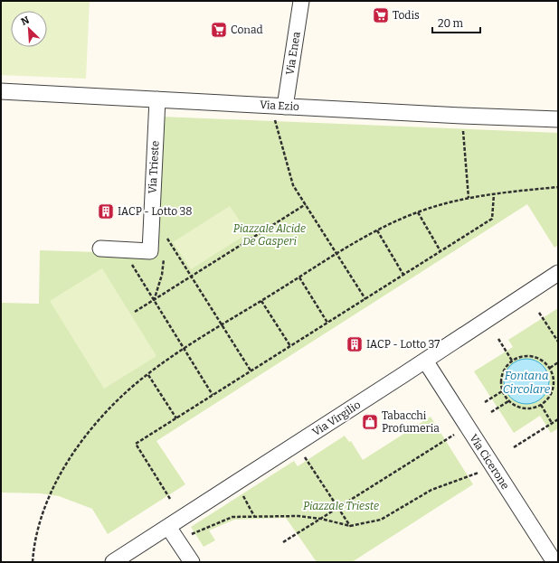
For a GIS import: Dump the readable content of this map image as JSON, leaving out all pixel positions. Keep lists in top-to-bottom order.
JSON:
{
  "streets": {
    "street": [
      "Via Enea",
      "Via Ezio",
      "Via Trieste",
      "Via Virgilio",
      "Via Cicerone"
    ]
  },
  "crossings": [
    ["Via Enea", "Via Ezio"],
    ["Via Ezio", "Via Trieste"],
    ["Via Virgilio", "Via Cicerone"]
  ],
  "water": ["Fontana Circolare"],
  "parks": ["Piazzale Alcide De Gasperi", "Piazzale Trieste"],
  "places": {
    "supermarket": ["Todis", "Conad"],
    "building": ["IACP - Lotto 38", "IACP - Lotto 37"],
    "shop": ["Tabacchi Profumeria"]
  },
  "scale_bar": "20 m",
  "north": "top left"
}
